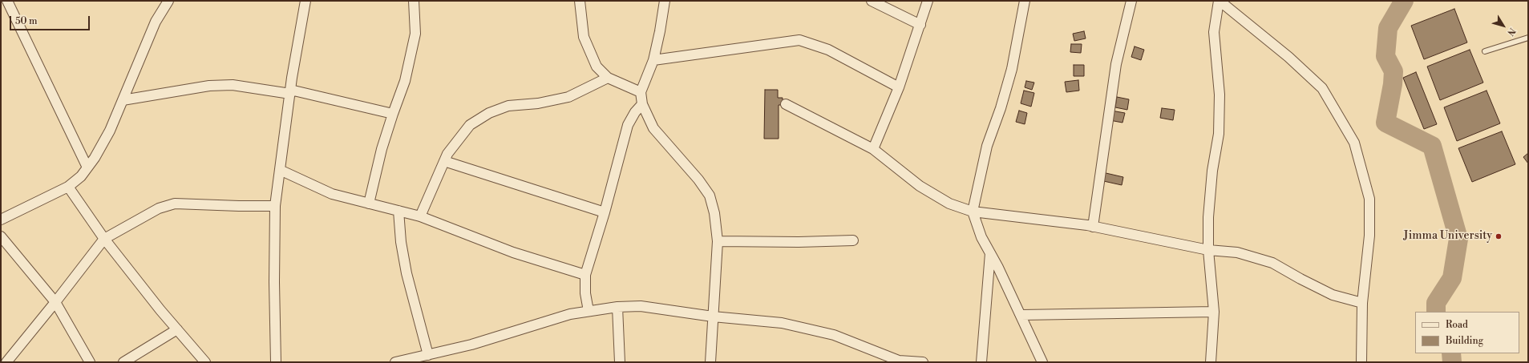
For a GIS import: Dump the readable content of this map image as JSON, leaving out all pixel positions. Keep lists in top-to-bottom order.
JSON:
{
  "places": ["Jimma University"],
  "legend": ["Road", "Building"],
  "scale_bar": "50 m",
  "north": "bottom right"
}
